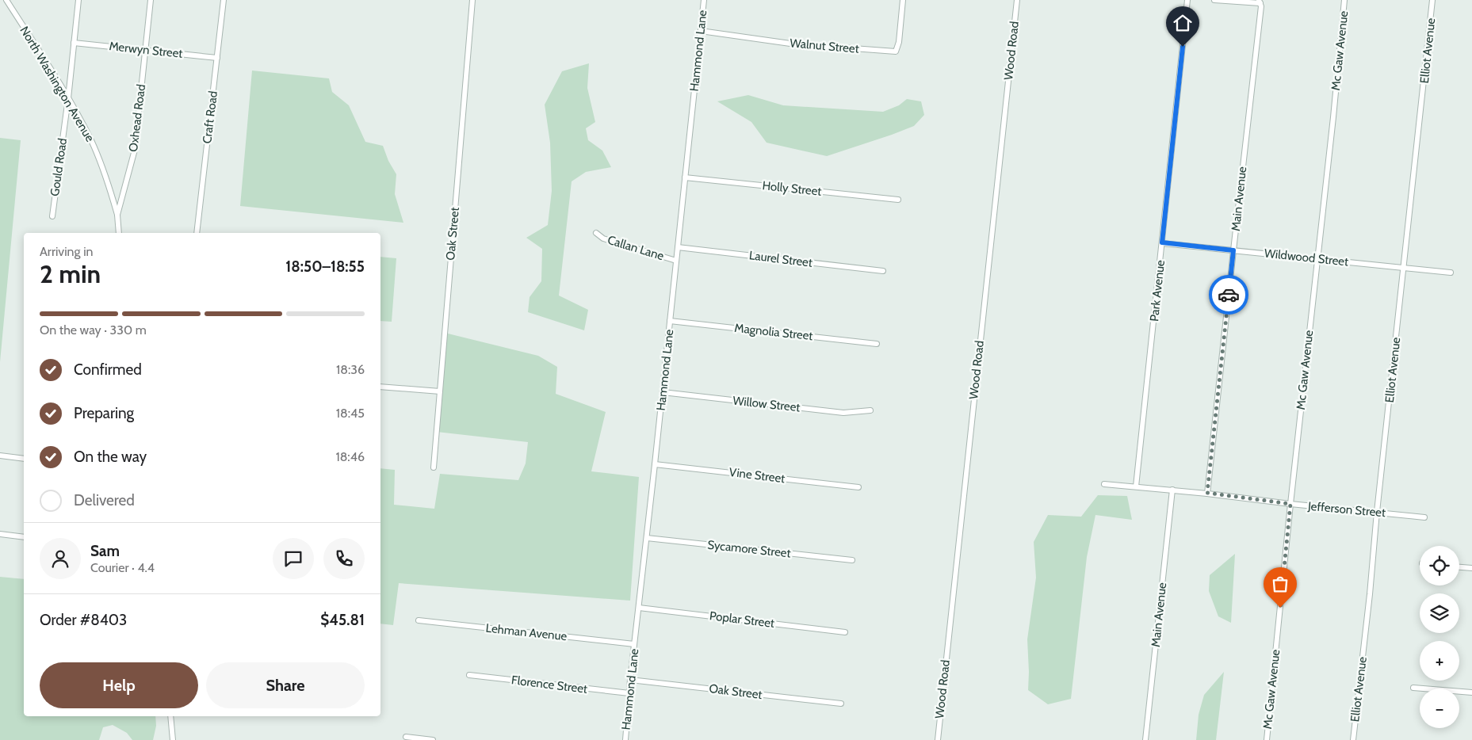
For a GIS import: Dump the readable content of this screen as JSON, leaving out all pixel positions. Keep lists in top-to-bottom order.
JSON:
{
  "streets": {
    "street": [
      "Walnut Street",
      "Merwyn Street",
      "Hammond Lane",
      "Wood Road",
      "Mc Gaw Avenue",
      "Elliot Avenue",
      "North Washington Avenue",
      "Craft Road",
      "Oxhead Road",
      "Gould Road",
      "Holly Street",
      "Main Avenue",
      "Oak Street",
      "Callan Lane",
      "Wildwood Street",
      "Laurel Street",
      "Park Avenue",
      "Magnolia Street",
      "Willow Street",
      "Vine Street",
      "Jefferson Street",
      "Sycamore Street",
      "Poplar Street",
      "Lehman Avenue",
      "Florence Street"
    ]
  },
  "crossings": [
    ["Walnut Street", "Hammond Lane"],
    ["Merwyn Street", "Craft Road"],
    ["Merwyn Street", "Oxhead Road"],
    ["Merwyn Street", "Gould Road"],
    ["Hammond Lane", "Holly Street"],
    ["Hammond Lane", "Oak Street"],
    ["Hammond Lane", "Callan Lane"],
    ["Hammond Lane", "Laurel Street"],
    ["Hammond Lane", "Magnolia Street"],
    ["Hammond Lane", "Willow Street"],
    ["Hammond Lane", "Vine Street"],
    ["Hammond Lane", "Sycamore Street"],
    ["Hammond Lane", "Poplar Street"],
    ["Hammond Lane", "Lehman Avenue"],
    ["Hammond Lane", "Florence Street"],
    ["Mc Gaw Avenue", "Wildwood Street"],
    ["Mc Gaw Avenue", "Jefferson Street"],
    ["Elliot Avenue", "Wildwood Street"],
    ["Elliot Avenue", "Jefferson Street"],
    ["North Washington Avenue", "Oxhead Road"],
    ["North Washington Avenue", "Gould Road"],
    ["Main Avenue", "Wildwood Street"],
    ["Main Avenue", "Jefferson Street"],
    ["Wildwood Street", "Park Avenue"],
    ["Park Avenue", "Jefferson Street"]
  ],
  "page": {
    "heading": ["2 min", "Arriving in", "18:50–18:55"],
    "panel": [
      "Sam",
      "Courier · 4.4",
      "Order #8403",
      "$45.81"
    ],
    "bar": "On the way · 330 m",
    "list": [
      ["Confirmed", "18:36"],
      ["Preparing", "18:45"],
      ["On the way", "18:46"],
      "Delivered"
    ],
    "map_buttons": ["+", "−"],
    "buttons": ["Help", "Share"]
  }
}
